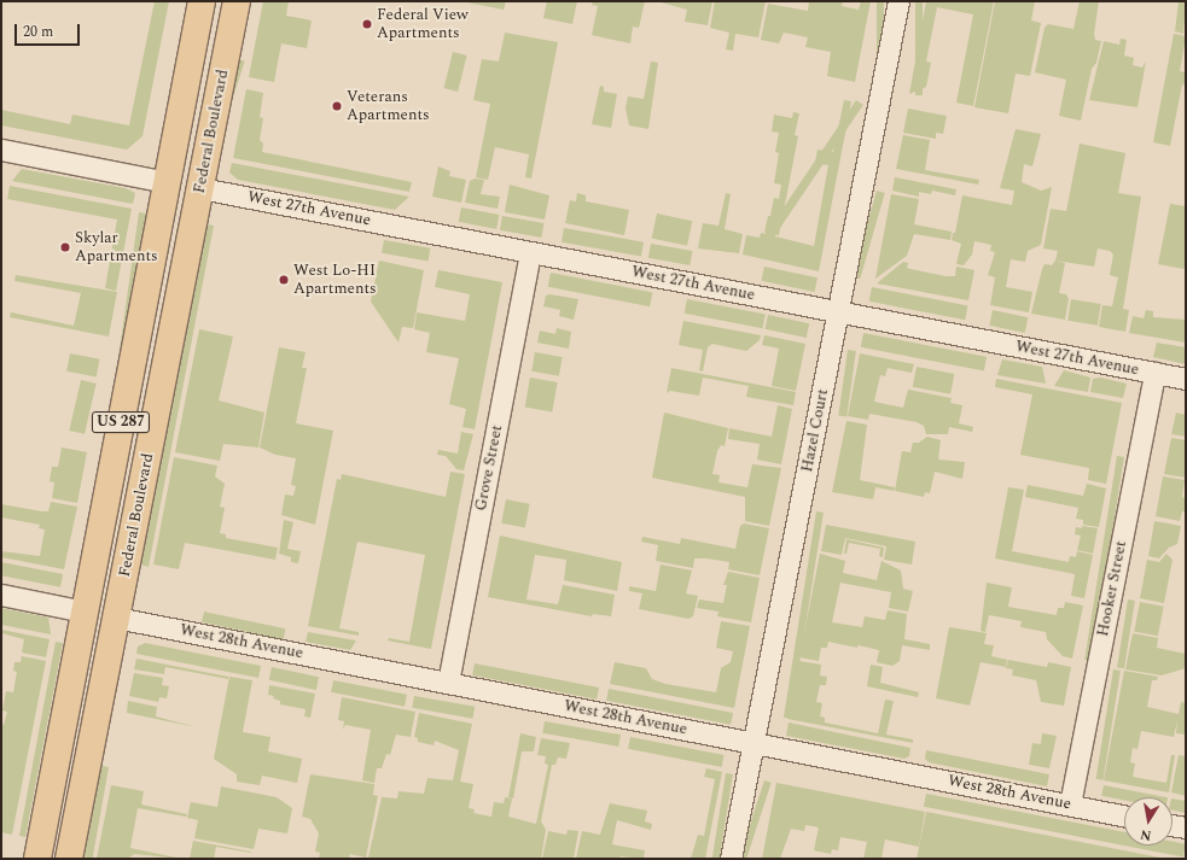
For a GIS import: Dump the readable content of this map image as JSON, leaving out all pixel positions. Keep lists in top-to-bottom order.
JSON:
{
  "streets": {
    "main road": ["Federal Boulevard", "US 287"],
    "street": [
      "West 27th Avenue",
      "Hazel Court",
      "Grove Street",
      "Hooker Street",
      "West 28th Avenue"
    ]
  },
  "crossings": [
    ["Federal Boulevard", "West 27th Avenue"],
    ["Federal Boulevard", "West 28th Avenue"],
    ["West 27th Avenue", "Hazel Court"],
    ["West 27th Avenue", "Grove Street"],
    ["West 27th Avenue", "Hooker Street"],
    ["Hazel Court", "West 28th Avenue"],
    ["Grove Street", "West 28th Avenue"],
    ["Hooker Street", "West 28th Avenue"]
  ],
  "places": [
    "Federal View Apartments",
    "Veterans Apartments",
    "Skylar Apartments",
    "West Lo-HI Apartments"
  ],
  "scale_bar": "20 m",
  "north": "bottom"
}
